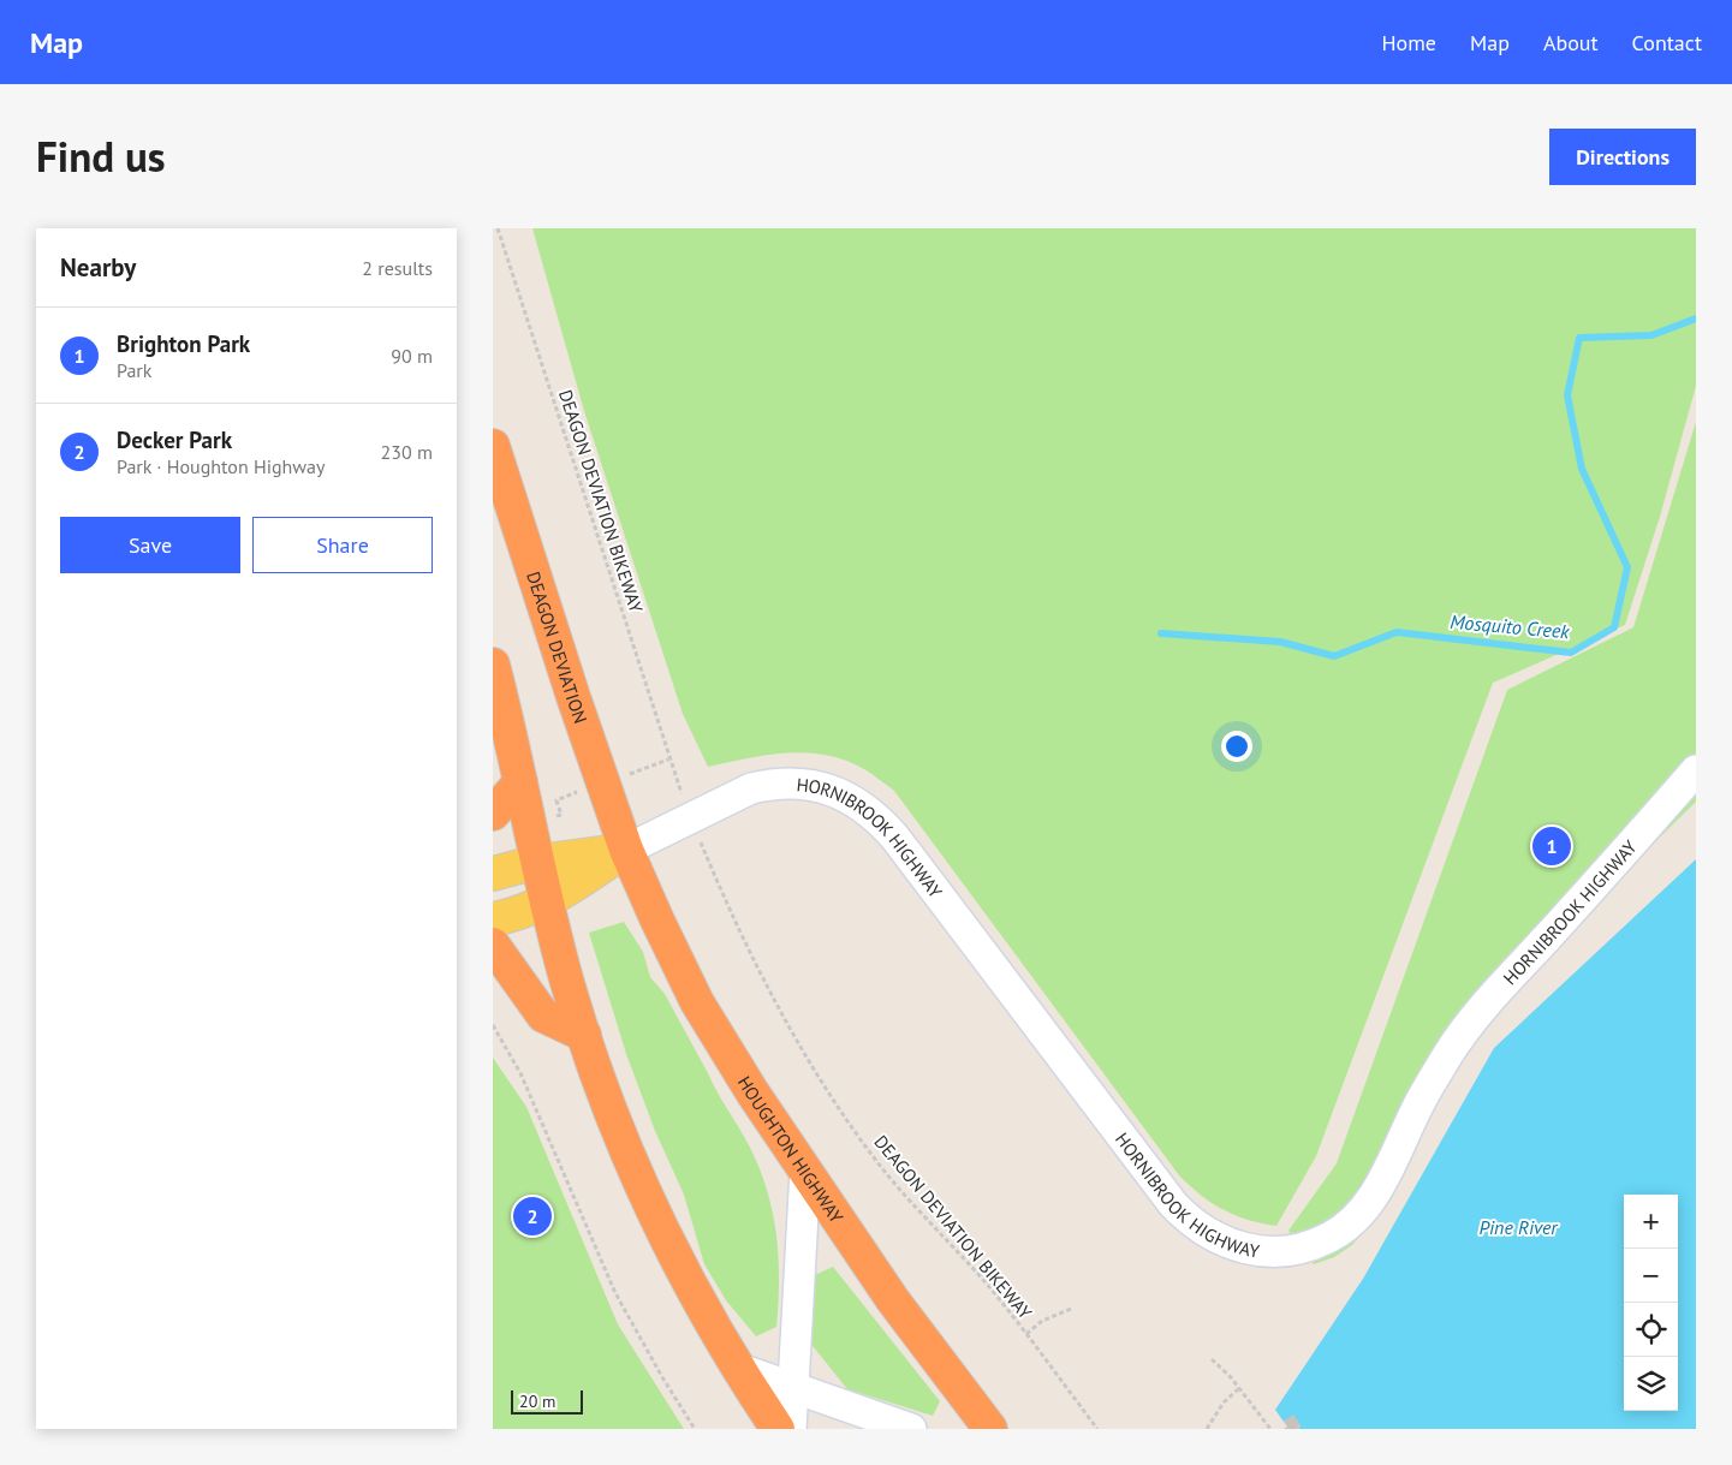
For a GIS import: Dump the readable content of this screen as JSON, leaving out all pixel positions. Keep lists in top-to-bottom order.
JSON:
{
  "streets": {
    "highway": ["DEAGON DEVIATION", "HOUGHTON HIGHWAY"],
    "main road": ["HORNIBROOK HIGHWAY"],
    "path": ["DEAGON DEVIATION BIKEWAY"]
  },
  "crossings": [
    ["DEAGON DEVIATION", "HORNIBROOK HIGHWAY"],
    ["DEAGON DEVIATION", "HOUGHTON HIGHWAY"],
    ["HORNIBROOK HIGHWAY", "HOUGHTON HIGHWAY"]
  ],
  "water": ["Mosquito Creek", "Pine River"],
  "scale_bar": "20 m",
  "page": {
    "header": "Map",
    "nav": [
      "Home",
      "Map",
      "About",
      "Contact"
    ],
    "title": "Find us",
    "buttons": [
      "Directions",
      ["Save", "Share"]
    ],
    "heading": ["Nearby", "2 results"],
    "list": [
      {
        "mark": "1",
        "name": "Brighton Park",
        "note": "Park",
        "value": "90 m"
      },
      {
        "mark": "2",
        "name": "Decker Park",
        "note": "Park · Houghton Highway",
        "value": "230 m"
      }
    ],
    "pins": ["1", "2"],
    "map_buttons": ["+", "−"],
    "scale": "20 m"
  }
}
